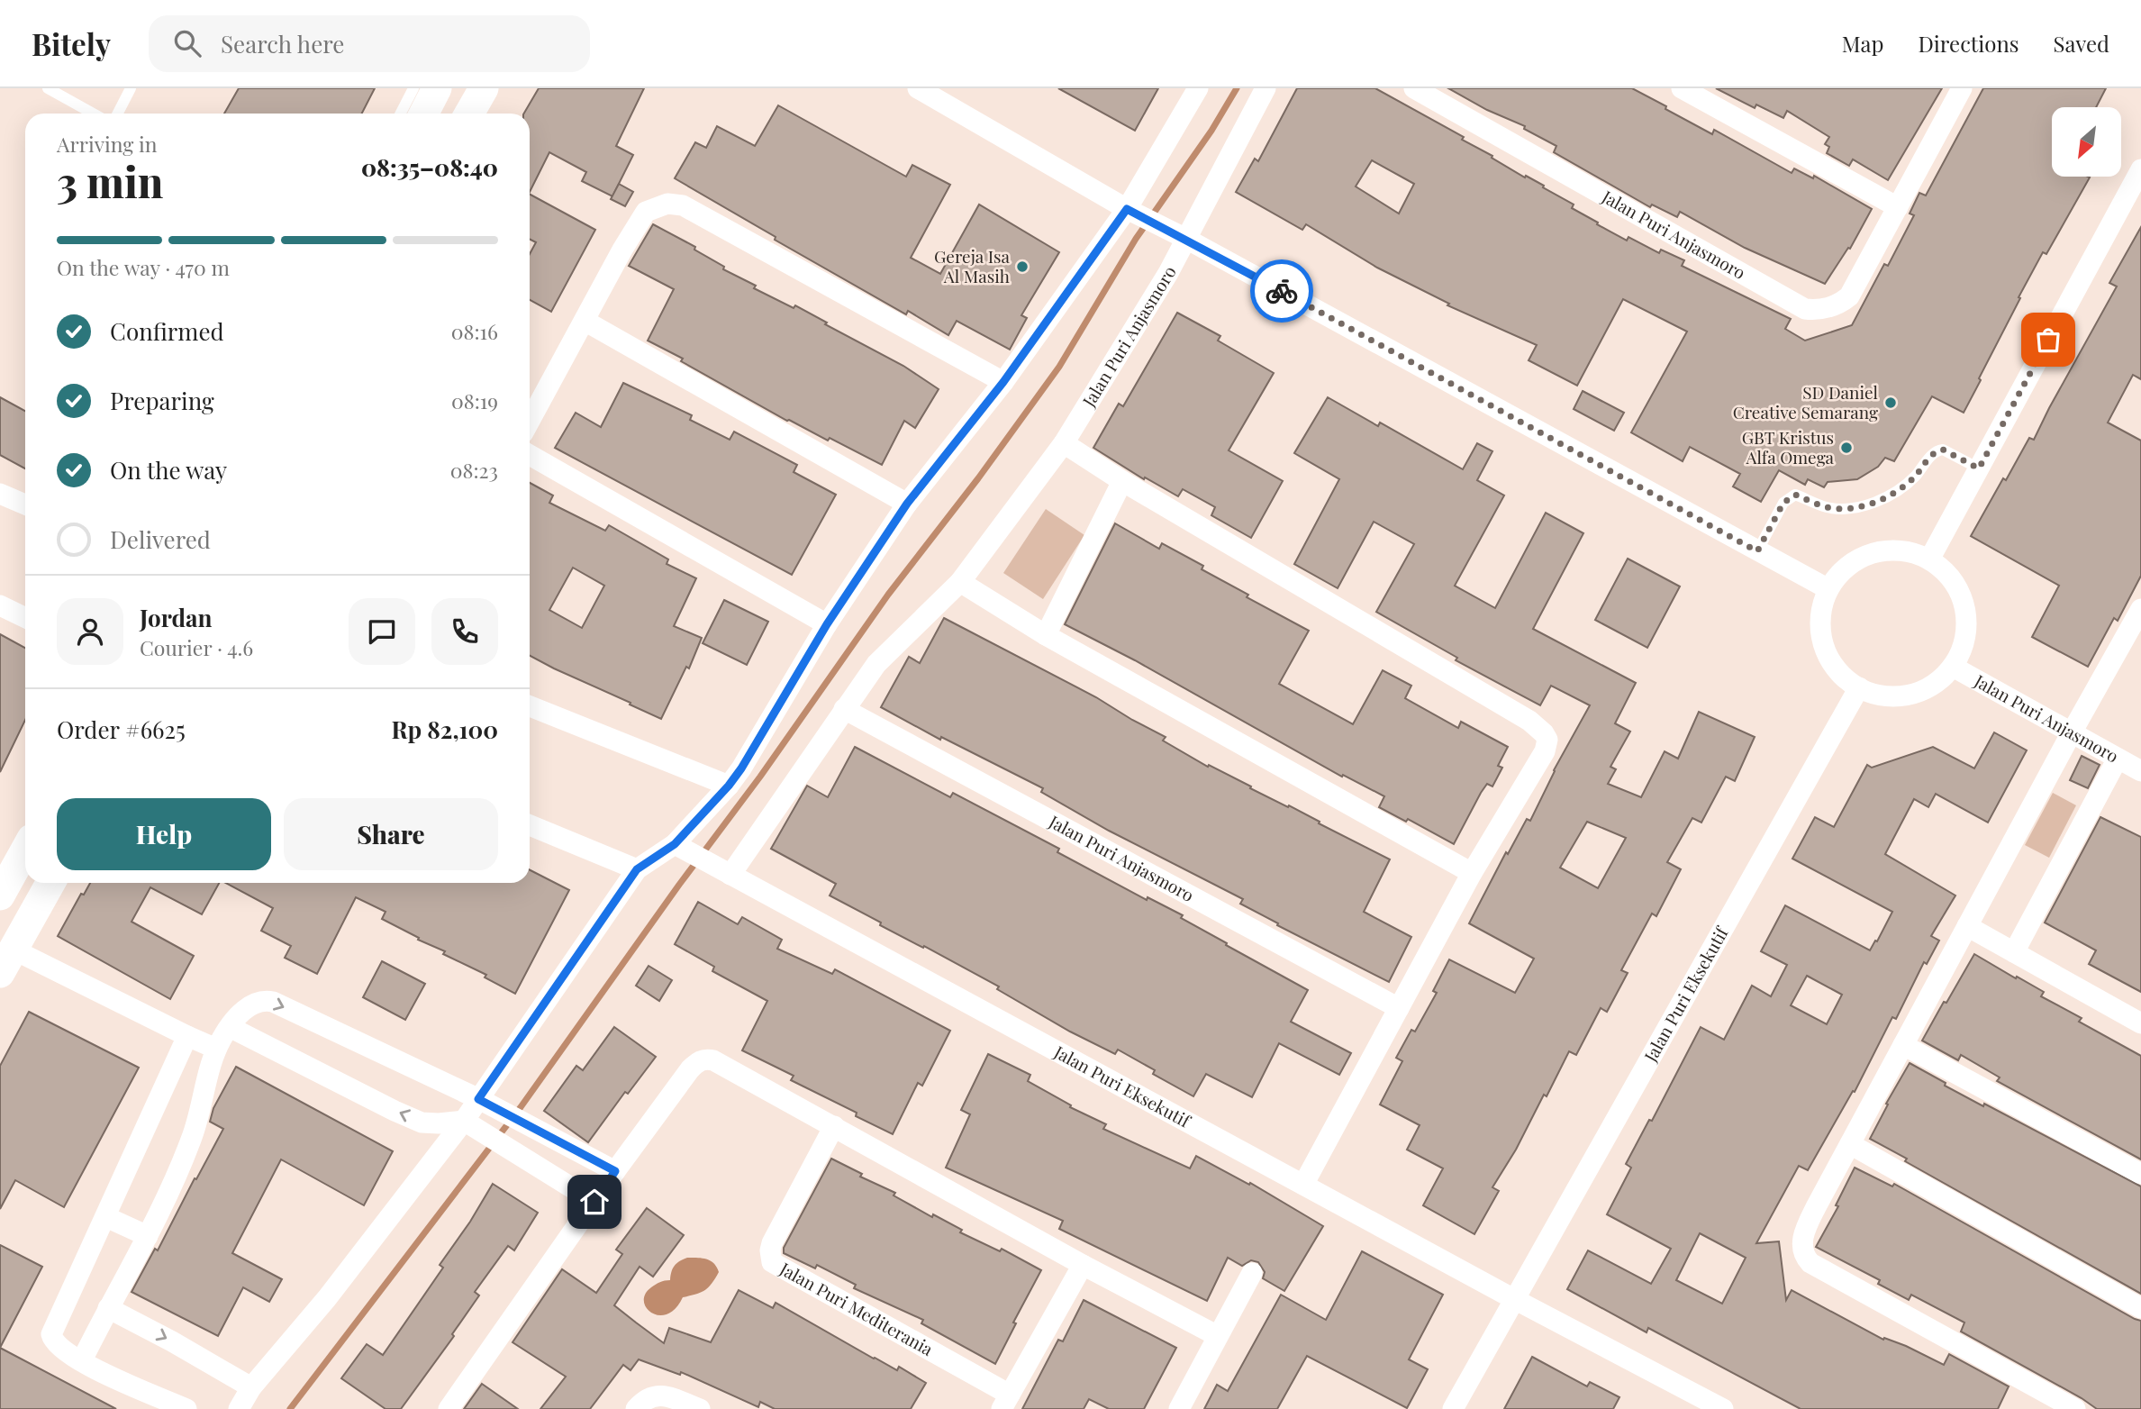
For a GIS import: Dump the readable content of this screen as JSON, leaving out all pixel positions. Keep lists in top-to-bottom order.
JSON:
{
  "streets": {
    "street": ["Jalan Puri Anjasmoro", "Jalan Puri Eksekutif", "Jalan Puri Mediterania"]
  },
  "crossings": [
    ["Jalan Puri Anjasmoro", "Jalan Puri Eksekutif"]
  ],
  "places": ["Gereja Isa Al Masih", "SD Daniel Creative Semarang", "GBT Kristus Alfa Omega"],
  "north": "bottom left",
  "page": {
    "header": "Bitely",
    "search": "Search here",
    "nav": ["Map", "Directions", "Saved"],
    "heading": ["3 min", "Arriving in", "08:35–08:40"],
    "panel": [
      "Jordan",
      "Courier · 4.6",
      "Order #6625",
      "Rp 82,100"
    ],
    "bar": "On the way · 470 m",
    "list": [
      ["Confirmed", "08:16"],
      ["Preparing", "08:19"],
      ["On the way", "08:23"],
      "Delivered"
    ],
    "buttons": ["Help", "Share"]
  }
}
